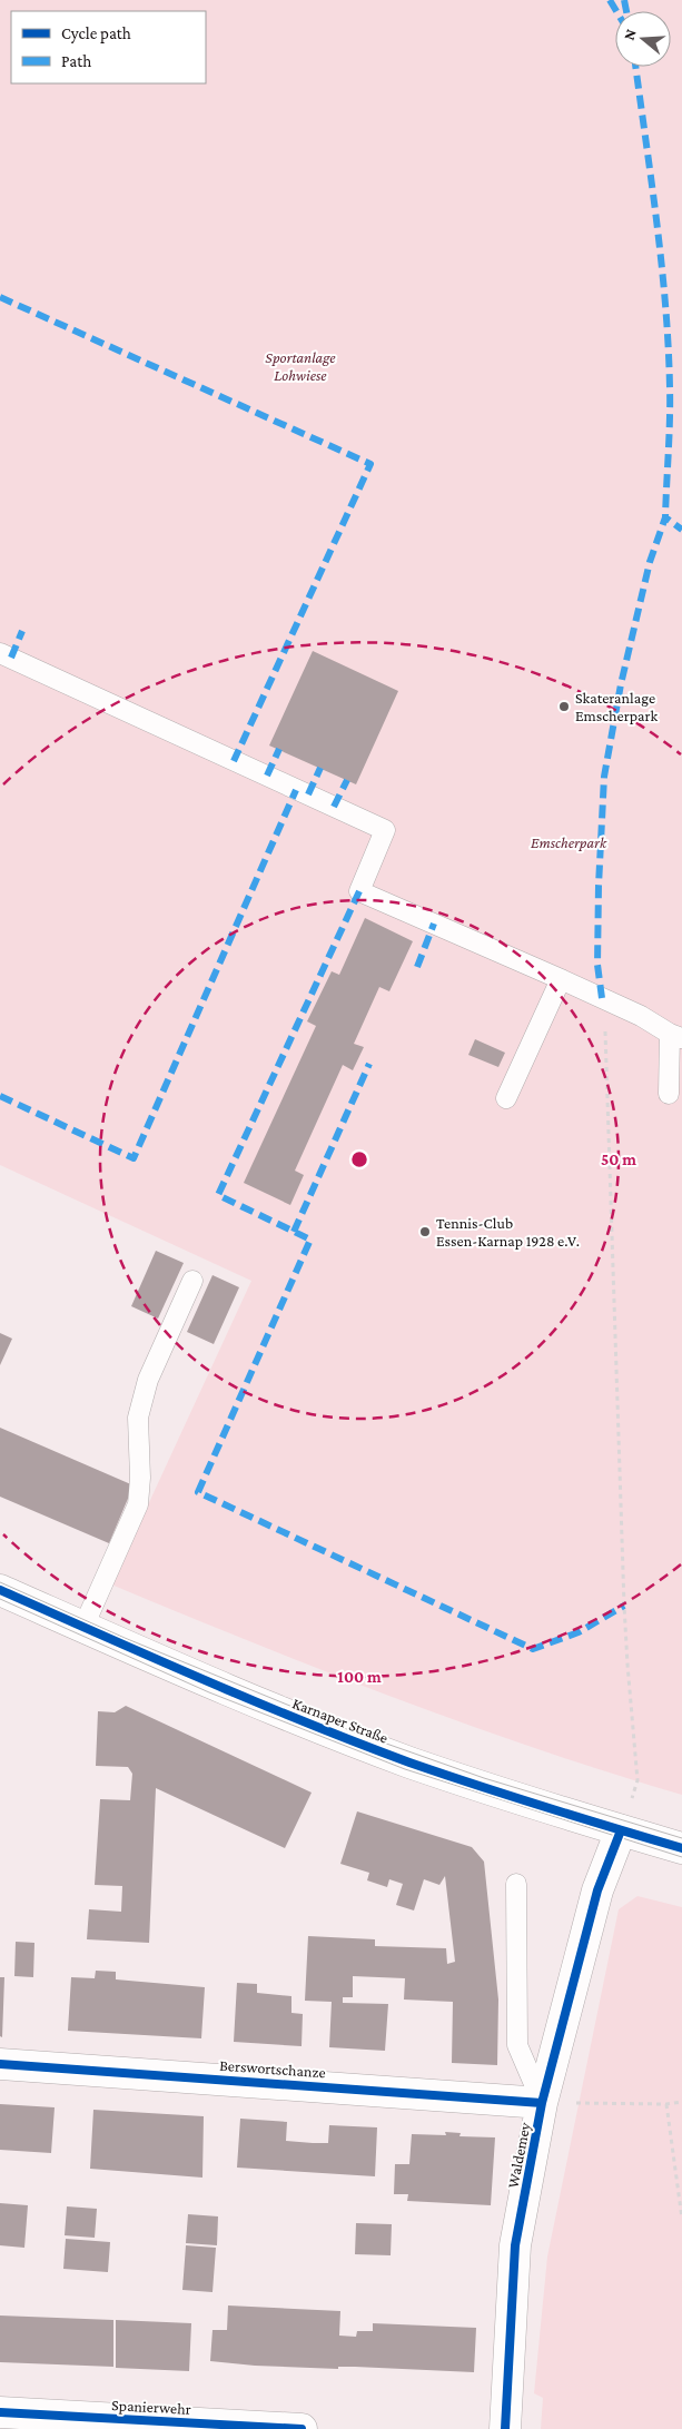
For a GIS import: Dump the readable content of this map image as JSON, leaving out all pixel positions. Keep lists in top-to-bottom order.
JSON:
{
  "streets": {
    "street": [
      "Karnaper Straße",
      "Berswortschanze",
      "Waldemey",
      "Spanierwehr"
    ]
  },
  "crossings": [
    ["Karnaper Straße", "Waldemey"],
    ["Berswortschanze", "Waldemey"]
  ],
  "parks": ["Sportanlage Lohwiese", "Emscherpark"],
  "places": ["Skateranlage Emscherpark", "Tennis-Club Essen-Karnap 1928 e.V."],
  "legend": ["Cycle path", "Path"],
  "north": "left",
  "rings": ["50 m", "100 m"]
}
